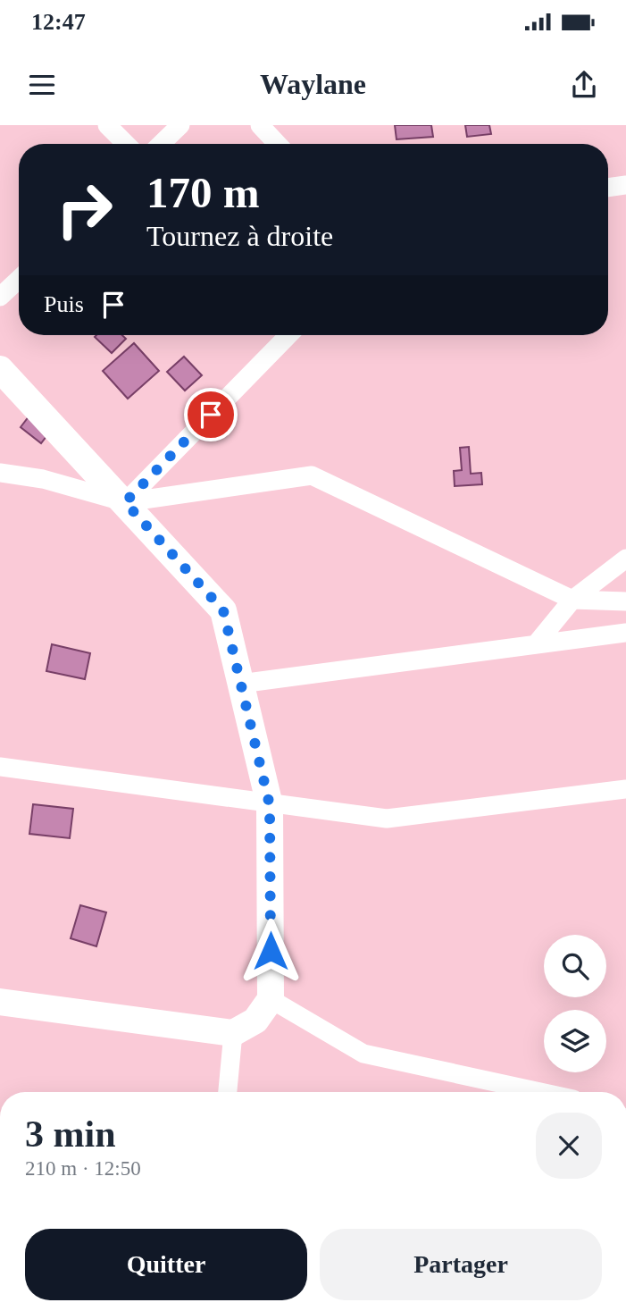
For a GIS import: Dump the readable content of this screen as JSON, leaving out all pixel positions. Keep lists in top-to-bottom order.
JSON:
{
  "page": {
    "status": "12:47",
    "header": "Waylane",
    "turn": ["170 m", "Tournez à droite"],
    "then": "Puis",
    "heading": ["3 min", "210 m · 12:50"],
    "buttons": ["Quitter", "Partager"]
  }
}
